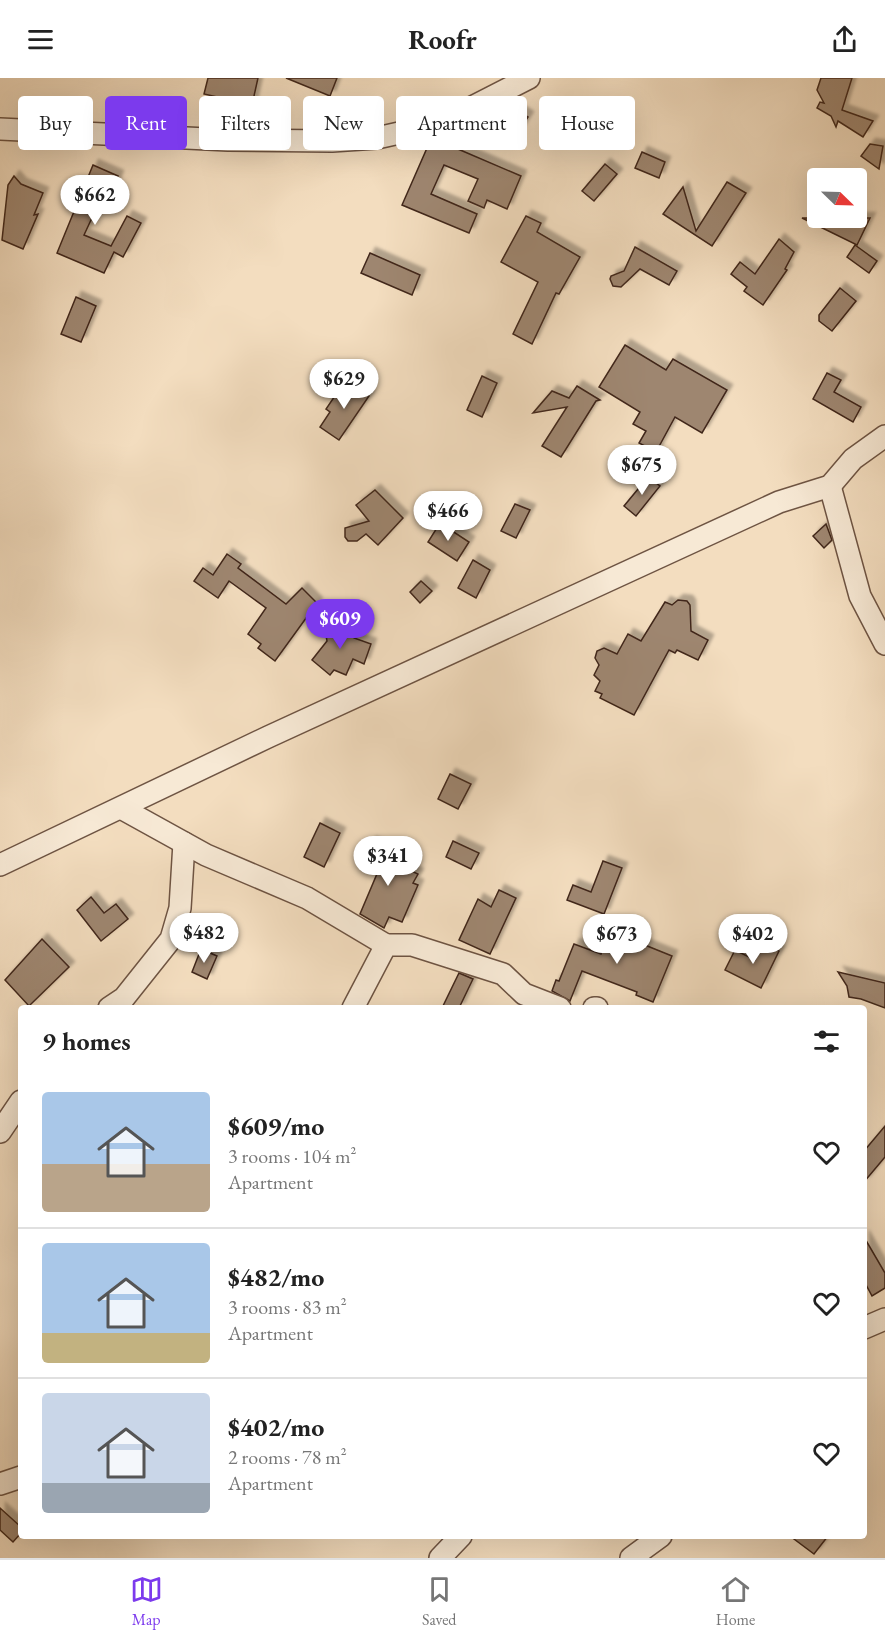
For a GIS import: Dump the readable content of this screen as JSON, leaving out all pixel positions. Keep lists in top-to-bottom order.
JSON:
{
  "north": "bottom right",
  "page": {
    "header": "Roofr",
    "chip": [
      "Buy",
      "Rent",
      "Filters",
      "New",
      "Apartment",
      "House"
    ],
    "price": [
      "$662",
      "$629",
      "$675",
      "$466",
      "$609",
      "$341",
      "$482",
      "$673",
      "$402"
    ],
    "heading": "9 homes",
    "list": [
      {
        "name": "$609/mo",
        "note": "3 rooms · 104 m² · Apartment"
      },
      {
        "name": "$482/mo",
        "note": "3 rooms · 83 m² · Apartment"
      },
      {
        "name": "$402/mo",
        "note": "2 rooms · 78 m² · Apartment"
      }
    ],
    "tabs": ["Map", "Saved", "Home"]
  }
}
